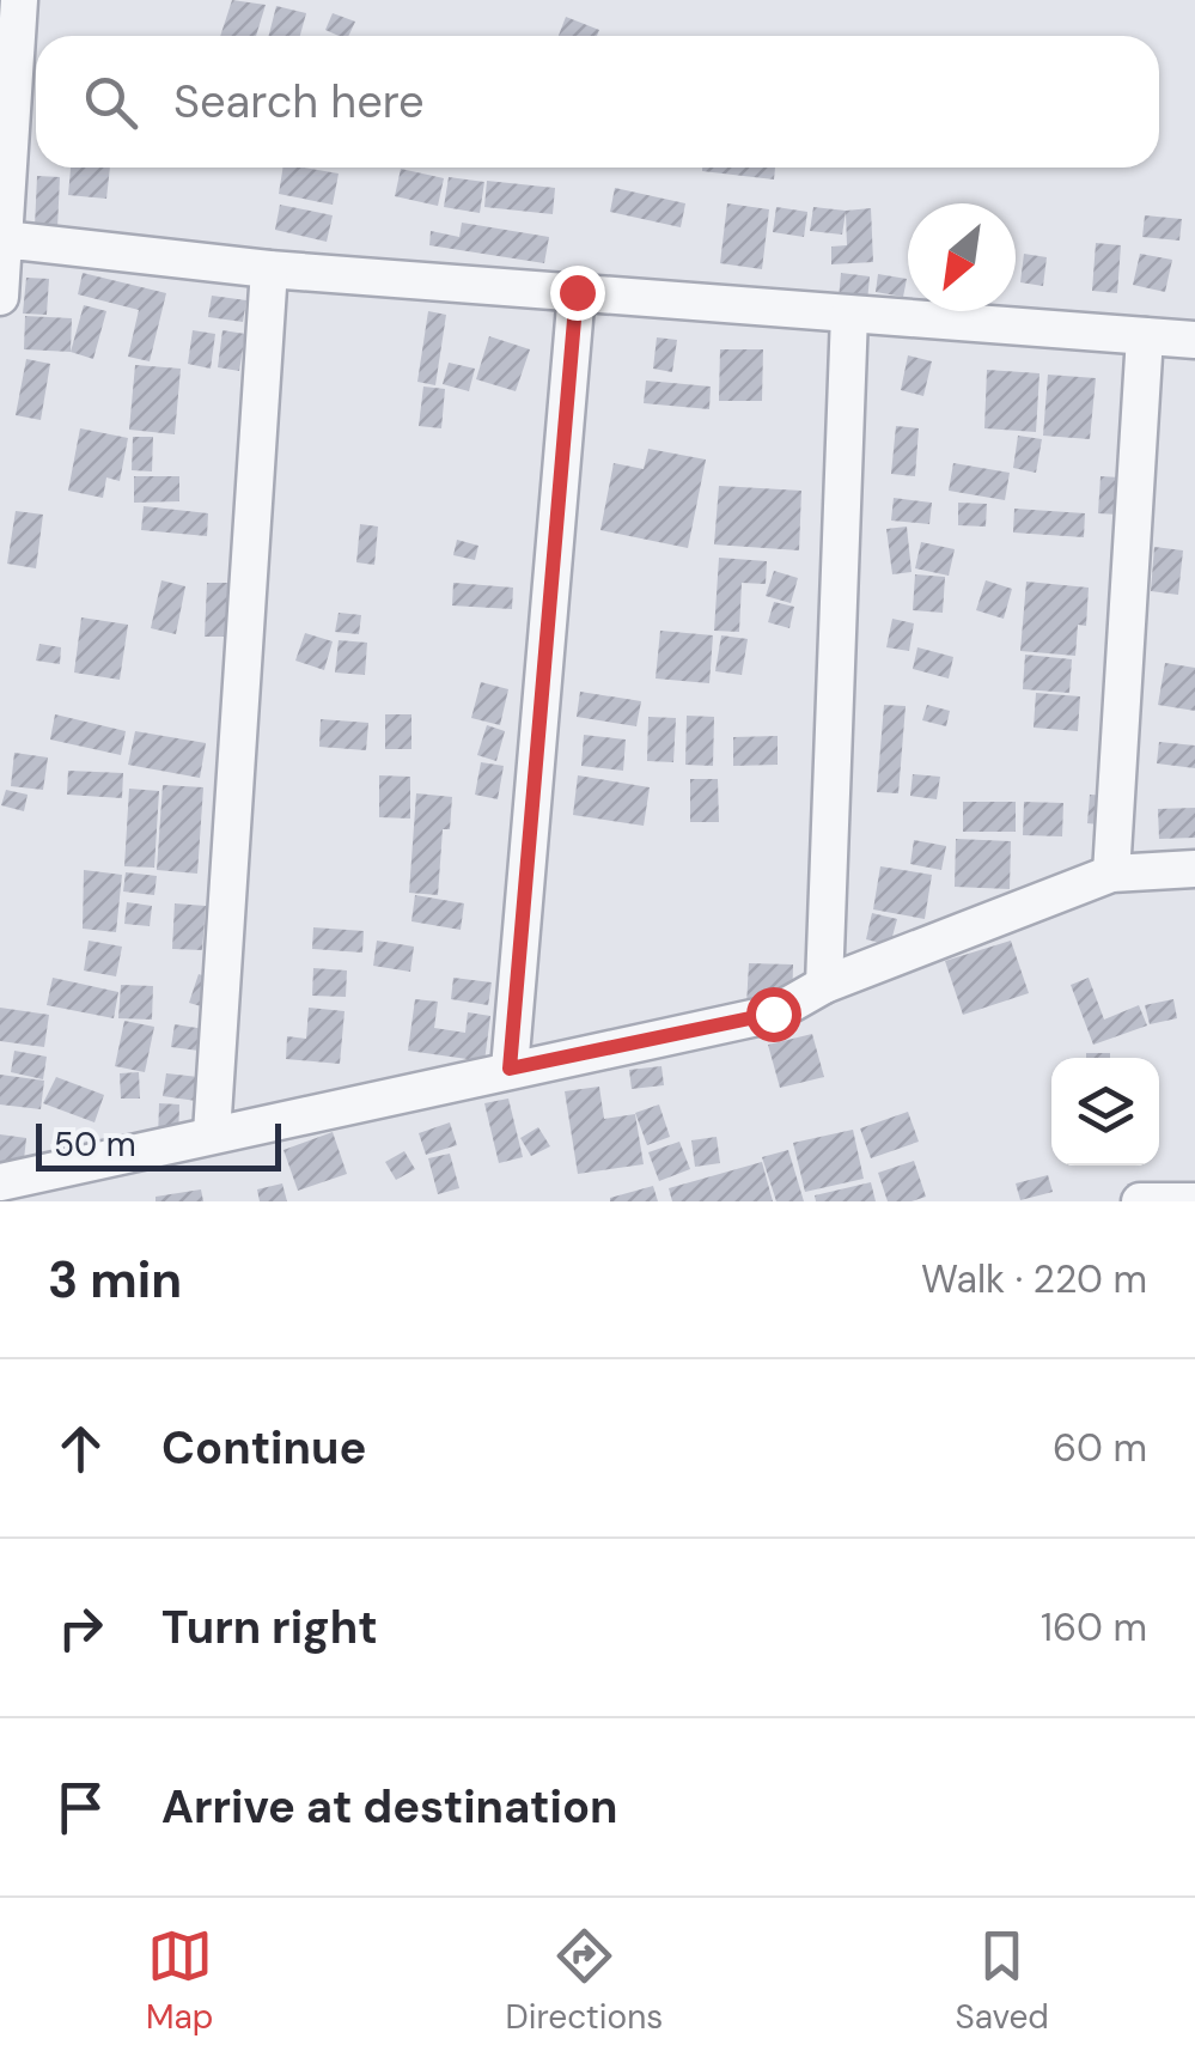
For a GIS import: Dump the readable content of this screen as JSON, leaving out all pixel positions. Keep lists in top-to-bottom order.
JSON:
{
  "scale_bar": "50 m",
  "north": "bottom left",
  "page": {
    "search": "Search here",
    "scale": "50 m",
    "heading": ["3 min", "Walk · 220 m"],
    "list": [
      ["Continue", "60 m"],
      ["Turn right", "160 m"],
      "Arrive at destination"
    ],
    "nav": ["Map", "Directions", "Saved"]
  }
}
